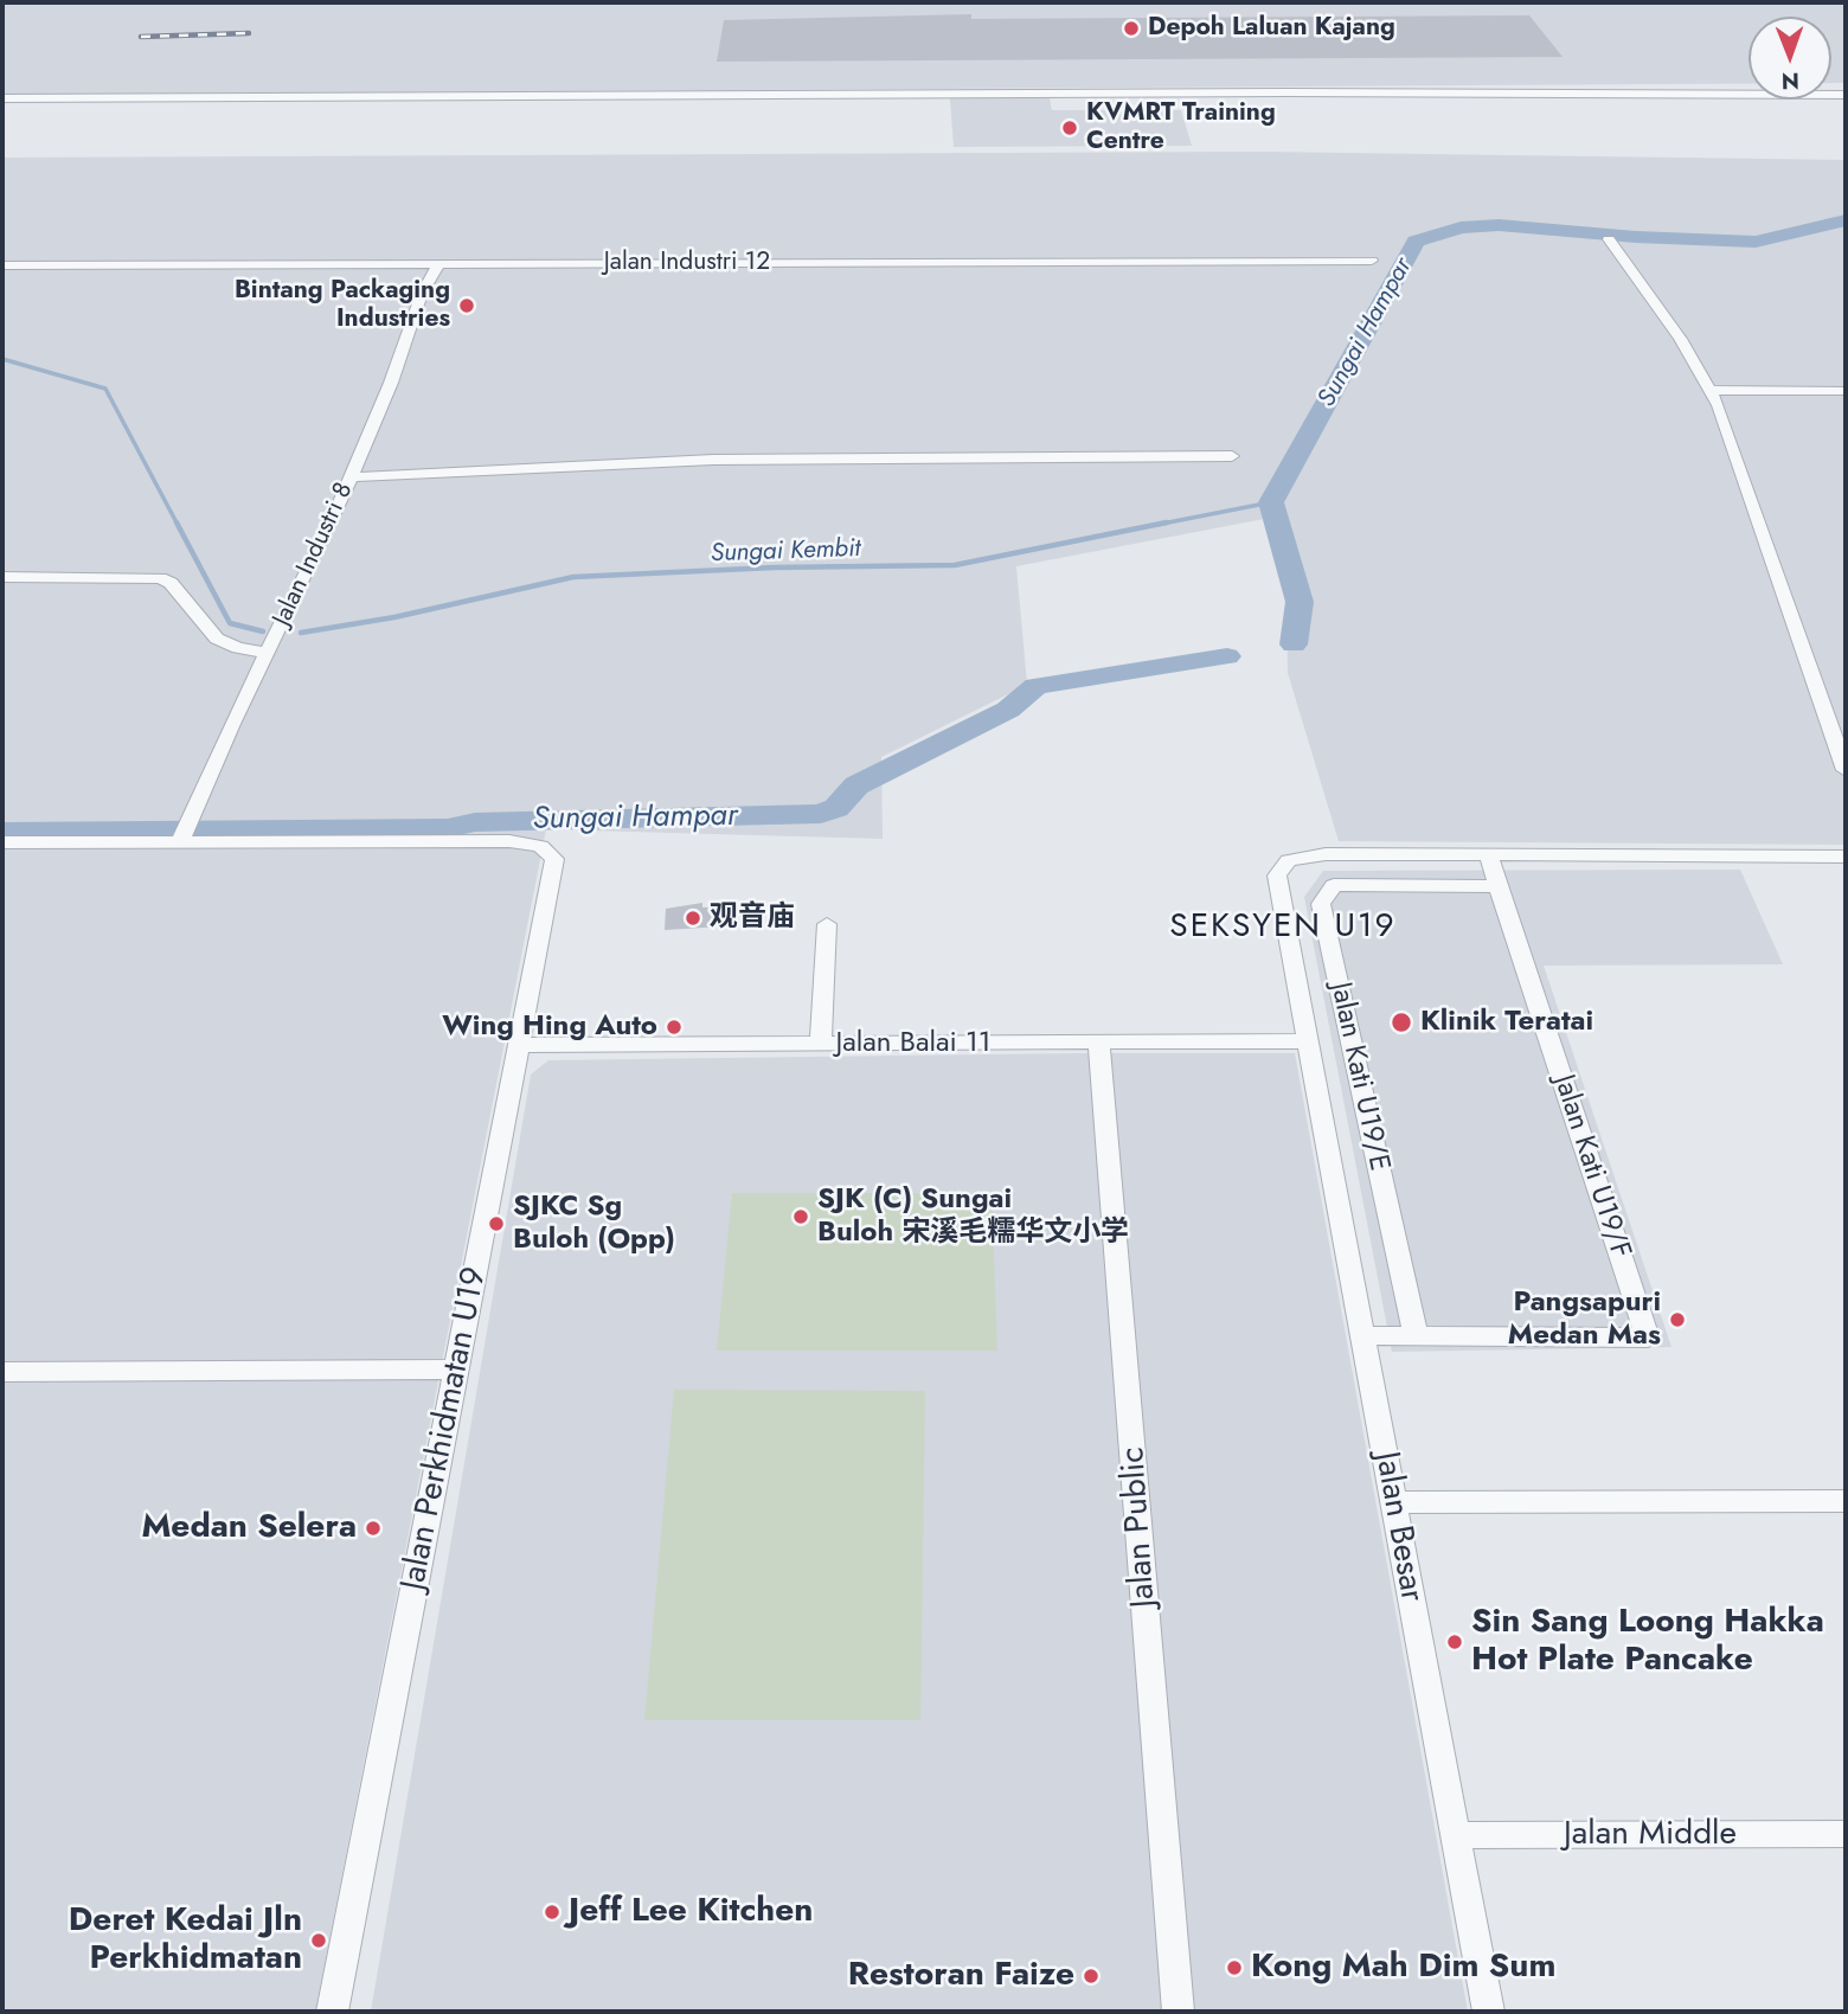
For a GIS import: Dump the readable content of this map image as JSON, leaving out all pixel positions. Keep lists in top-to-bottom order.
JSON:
{
  "streets": {
    "street": [
      "Jalan Industri 12",
      "Jalan Industri 8",
      "Jalan Balai 11",
      "Jalan Kati U19/E",
      "Jalan Kati U19/F",
      "Jalan Perkhidmatan U19",
      "Jalan Public",
      "Jalan Besar",
      "Jalan Middle"
    ]
  },
  "crossings": [
    ["Jalan Industri 12", "Jalan Industri 8"],
    ["Jalan Industri 8", "Jalan Perkhidmatan U19"],
    ["Jalan Balai 11", "Jalan Perkhidmatan U19"],
    ["Jalan Balai 11", "Jalan Public"],
    ["Jalan Balai 11", "Jalan Besar"],
    ["Jalan Kati U19/E", "Jalan Kati U19/F"],
    ["Jalan Kati U19/F", "Jalan Besar"],
    ["Jalan Besar", "Jalan Middle"]
  ],
  "districts": ["SEKSYEN U19"],
  "water": ["Sungai Hampar", "Sungai Kembit"],
  "places": [
    "Depoh Laluan Kajang",
    "KVMRT Training Centre",
    "Bintang Packaging Industries",
    "观音庙",
    "Klinik Teratai",
    "Wing Hing Auto",
    "SJK (C) Sungai Buloh 宋溪毛糯华文小学",
    "SJKC Sg Buloh (Opp)",
    "Pangsapuri Medan Mas",
    "Medan Selera",
    "Sin Sang Loong Hakka Hot Plate Pancake",
    "Jeff Lee Kitchen",
    "Deret Kedai Jln Perkhidmatan",
    "Kong Mah Dim Sum",
    "Restoran Faize"
  ],
  "north": "bottom"
}
